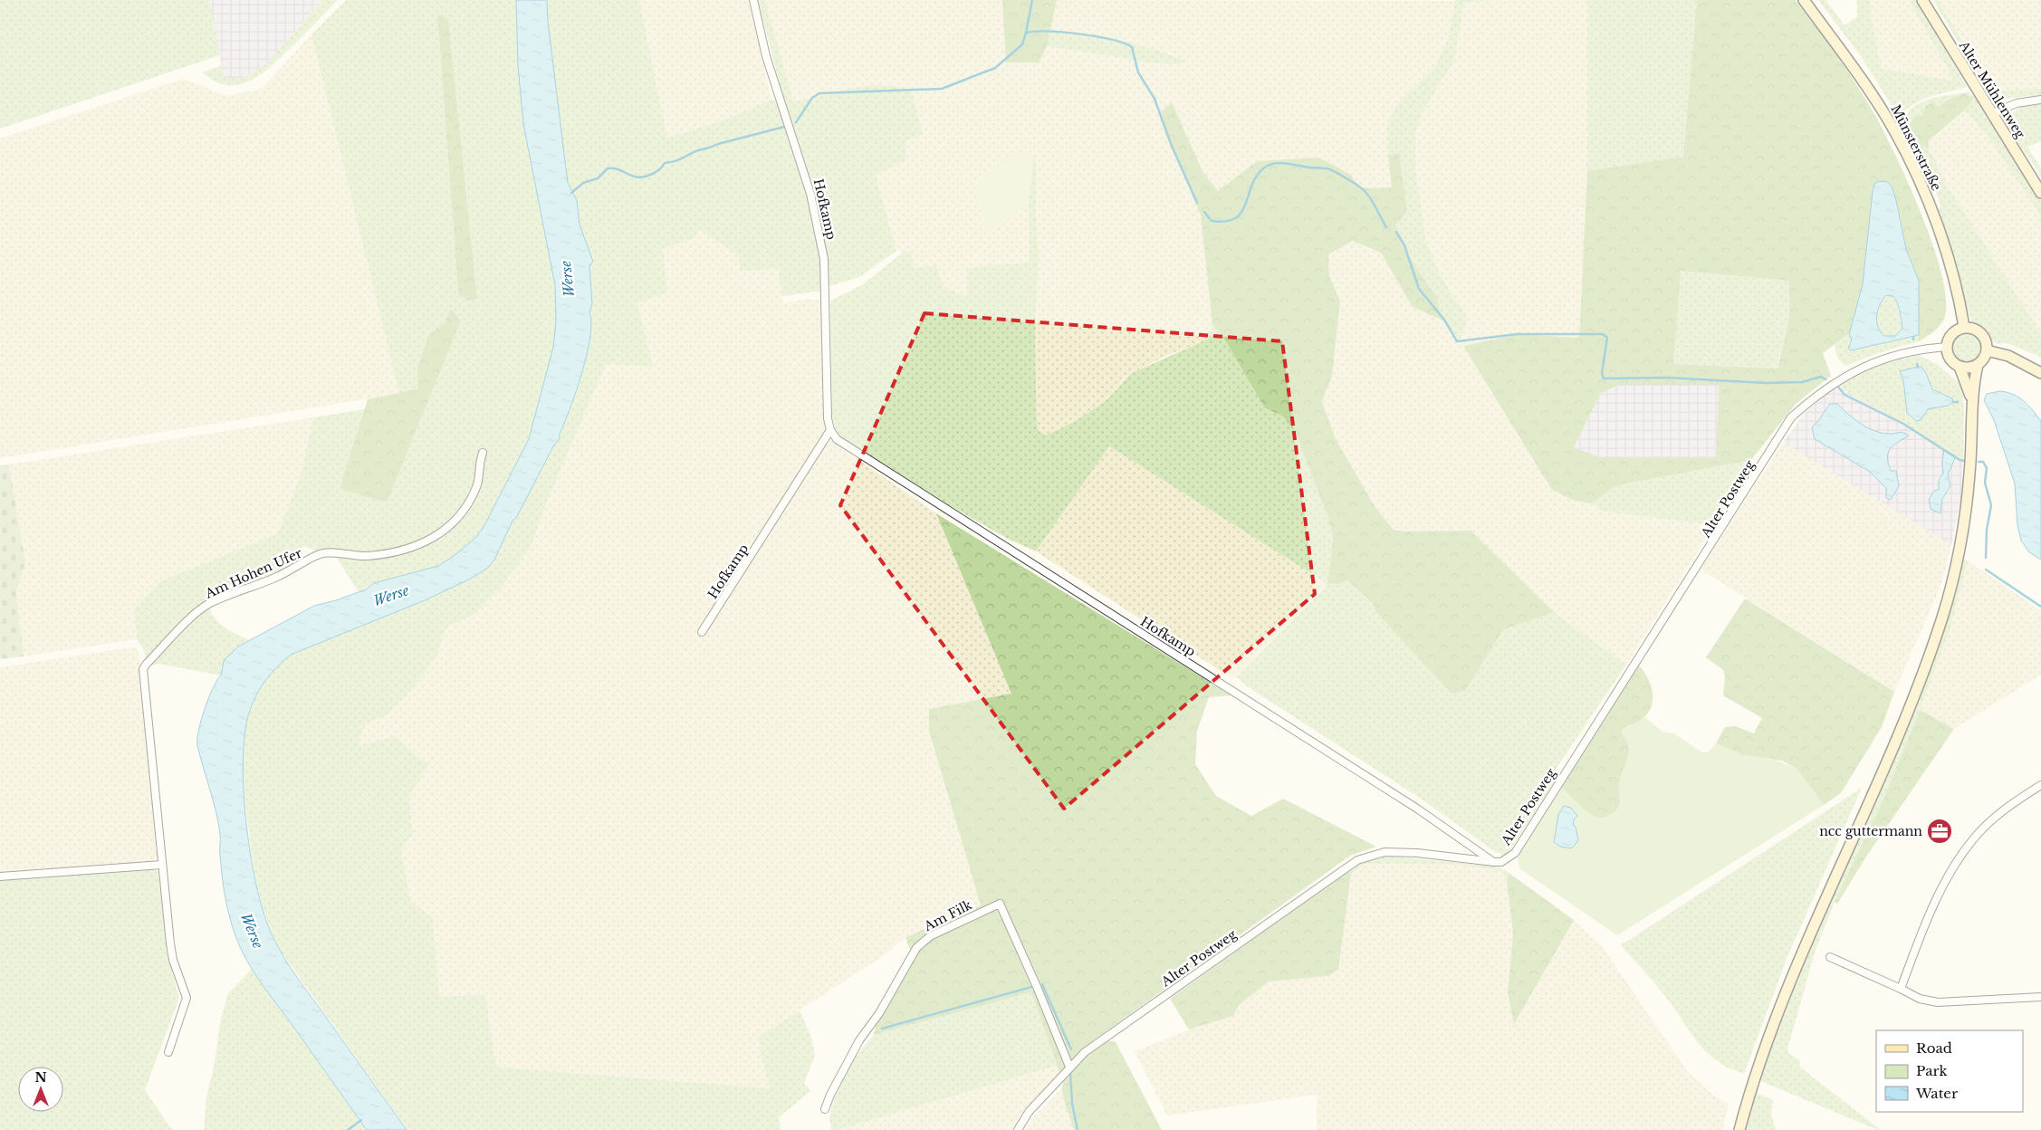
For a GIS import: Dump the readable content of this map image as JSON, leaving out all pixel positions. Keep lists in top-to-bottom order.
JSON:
{
  "streets": {
    "main road": ["Alter Mühlenweg", "Münsterstraße"],
    "street": [
      "Hofkamp",
      "Alter Postweg",
      "Am Hohen Ufer",
      "Am Filk"
    ]
  },
  "crossings": [
    ["Münsterstraße", "Alter Postweg"],
    ["Hofkamp", "Alter Postweg"],
    ["Alter Postweg", "Am Filk"]
  ],
  "water": ["Werse"],
  "places": {
    "office": ["ncc guttermann"]
  },
  "legend": ["Road", "Park", "Water"],
  "north": "top"
}
